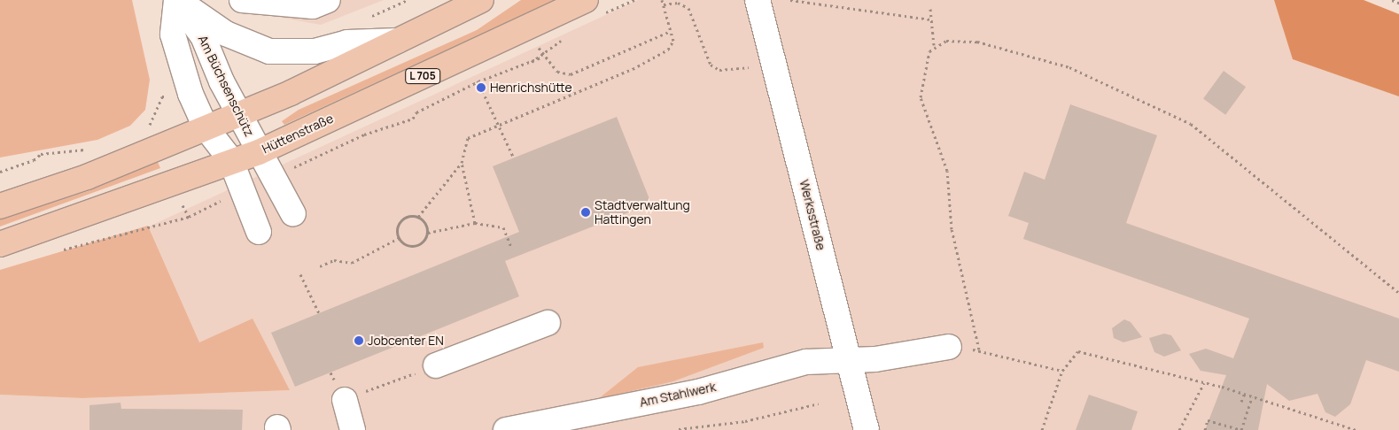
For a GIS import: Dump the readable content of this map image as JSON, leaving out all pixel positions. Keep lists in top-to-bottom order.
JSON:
{
  "streets": {
    "main road": ["L 705", "Hüttenstraße"],
    "street": ["Am Büchsenschütz", "Werksstraße", "Am Stahlwerk"]
  },
  "crossings": [
    ["Am Büchsenschütz", "Hüttenstraße"],
    ["Werksstraße", "Am Stahlwerk"]
  ],
  "places": ["Henrichshütte", "Stadtverwaltung Hattingen", "Jobcenter EN"]
}
